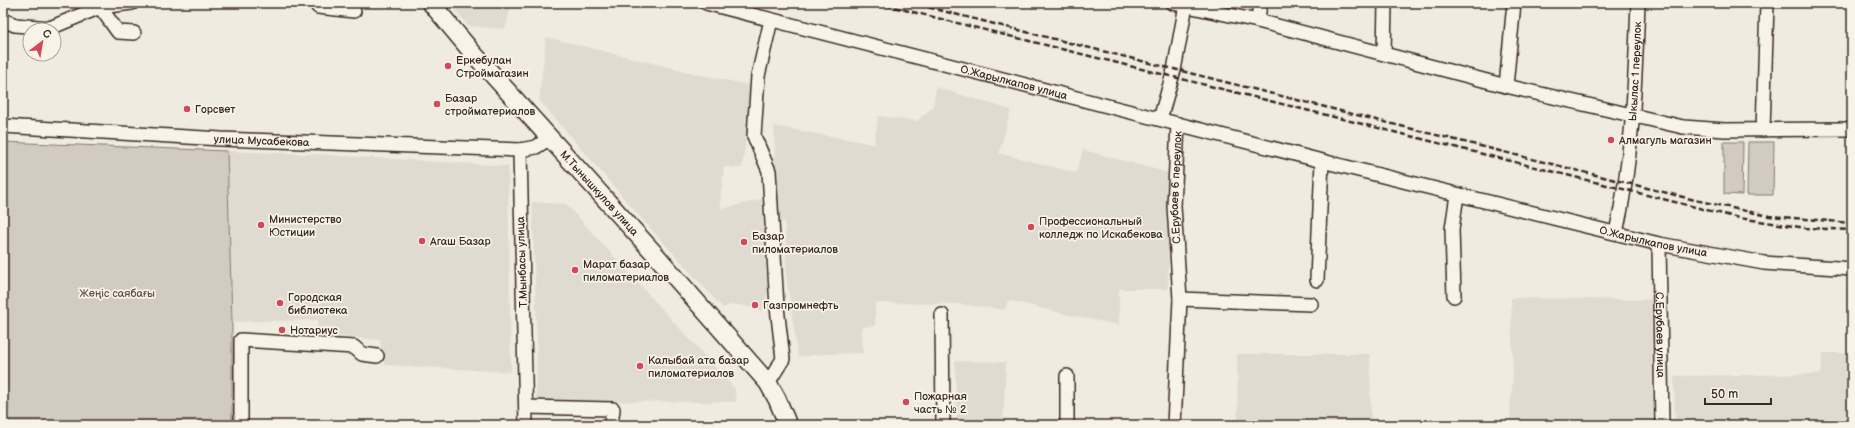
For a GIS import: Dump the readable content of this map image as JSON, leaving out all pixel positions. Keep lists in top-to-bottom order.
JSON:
{
  "streets": {
    "main road": ["М.Тынышкулов улица"],
    "street": [
      "Ыкылас 1 переулок",
      "О.Жарылкапов улица",
      "улица Мусабекова",
      "С.Ерубаев 6 переулок",
      "Т.Мынбасы улица",
      "С.Ерубаев улица"
    ]
  },
  "crossings": [
    ["Ыкылас 1 переулок", "О.Жарылкапов улица"],
    ["О.Жарылкапов улица", "С.Ерубаев 6 переулок"],
    ["О.Жарылкапов улица", "С.Ерубаев улица"],
    ["улица Мусабекова", "Т.Мынбасы улица"]
  ],
  "parks": ["Жеңіс саябағы"],
  "places": [
    "Еркебулан Строймагазин",
    "Базар стройматериалов",
    "Горсвет",
    "Алмагуль магазин",
    "Министерство Юстиции",
    "Профессиональный колледж по Искабекова",
    "Агаш Базар",
    "Базар пиломатериалов",
    "Марат базар пиломатериалов",
    "Городская библиотека",
    "Газпромнефть",
    "Нотариус",
    "Калыбай ата базар пиломатериалов",
    "Пожарная часть № 2"
  ],
  "scale_bar": "50 m",
  "north": "top right"
}
